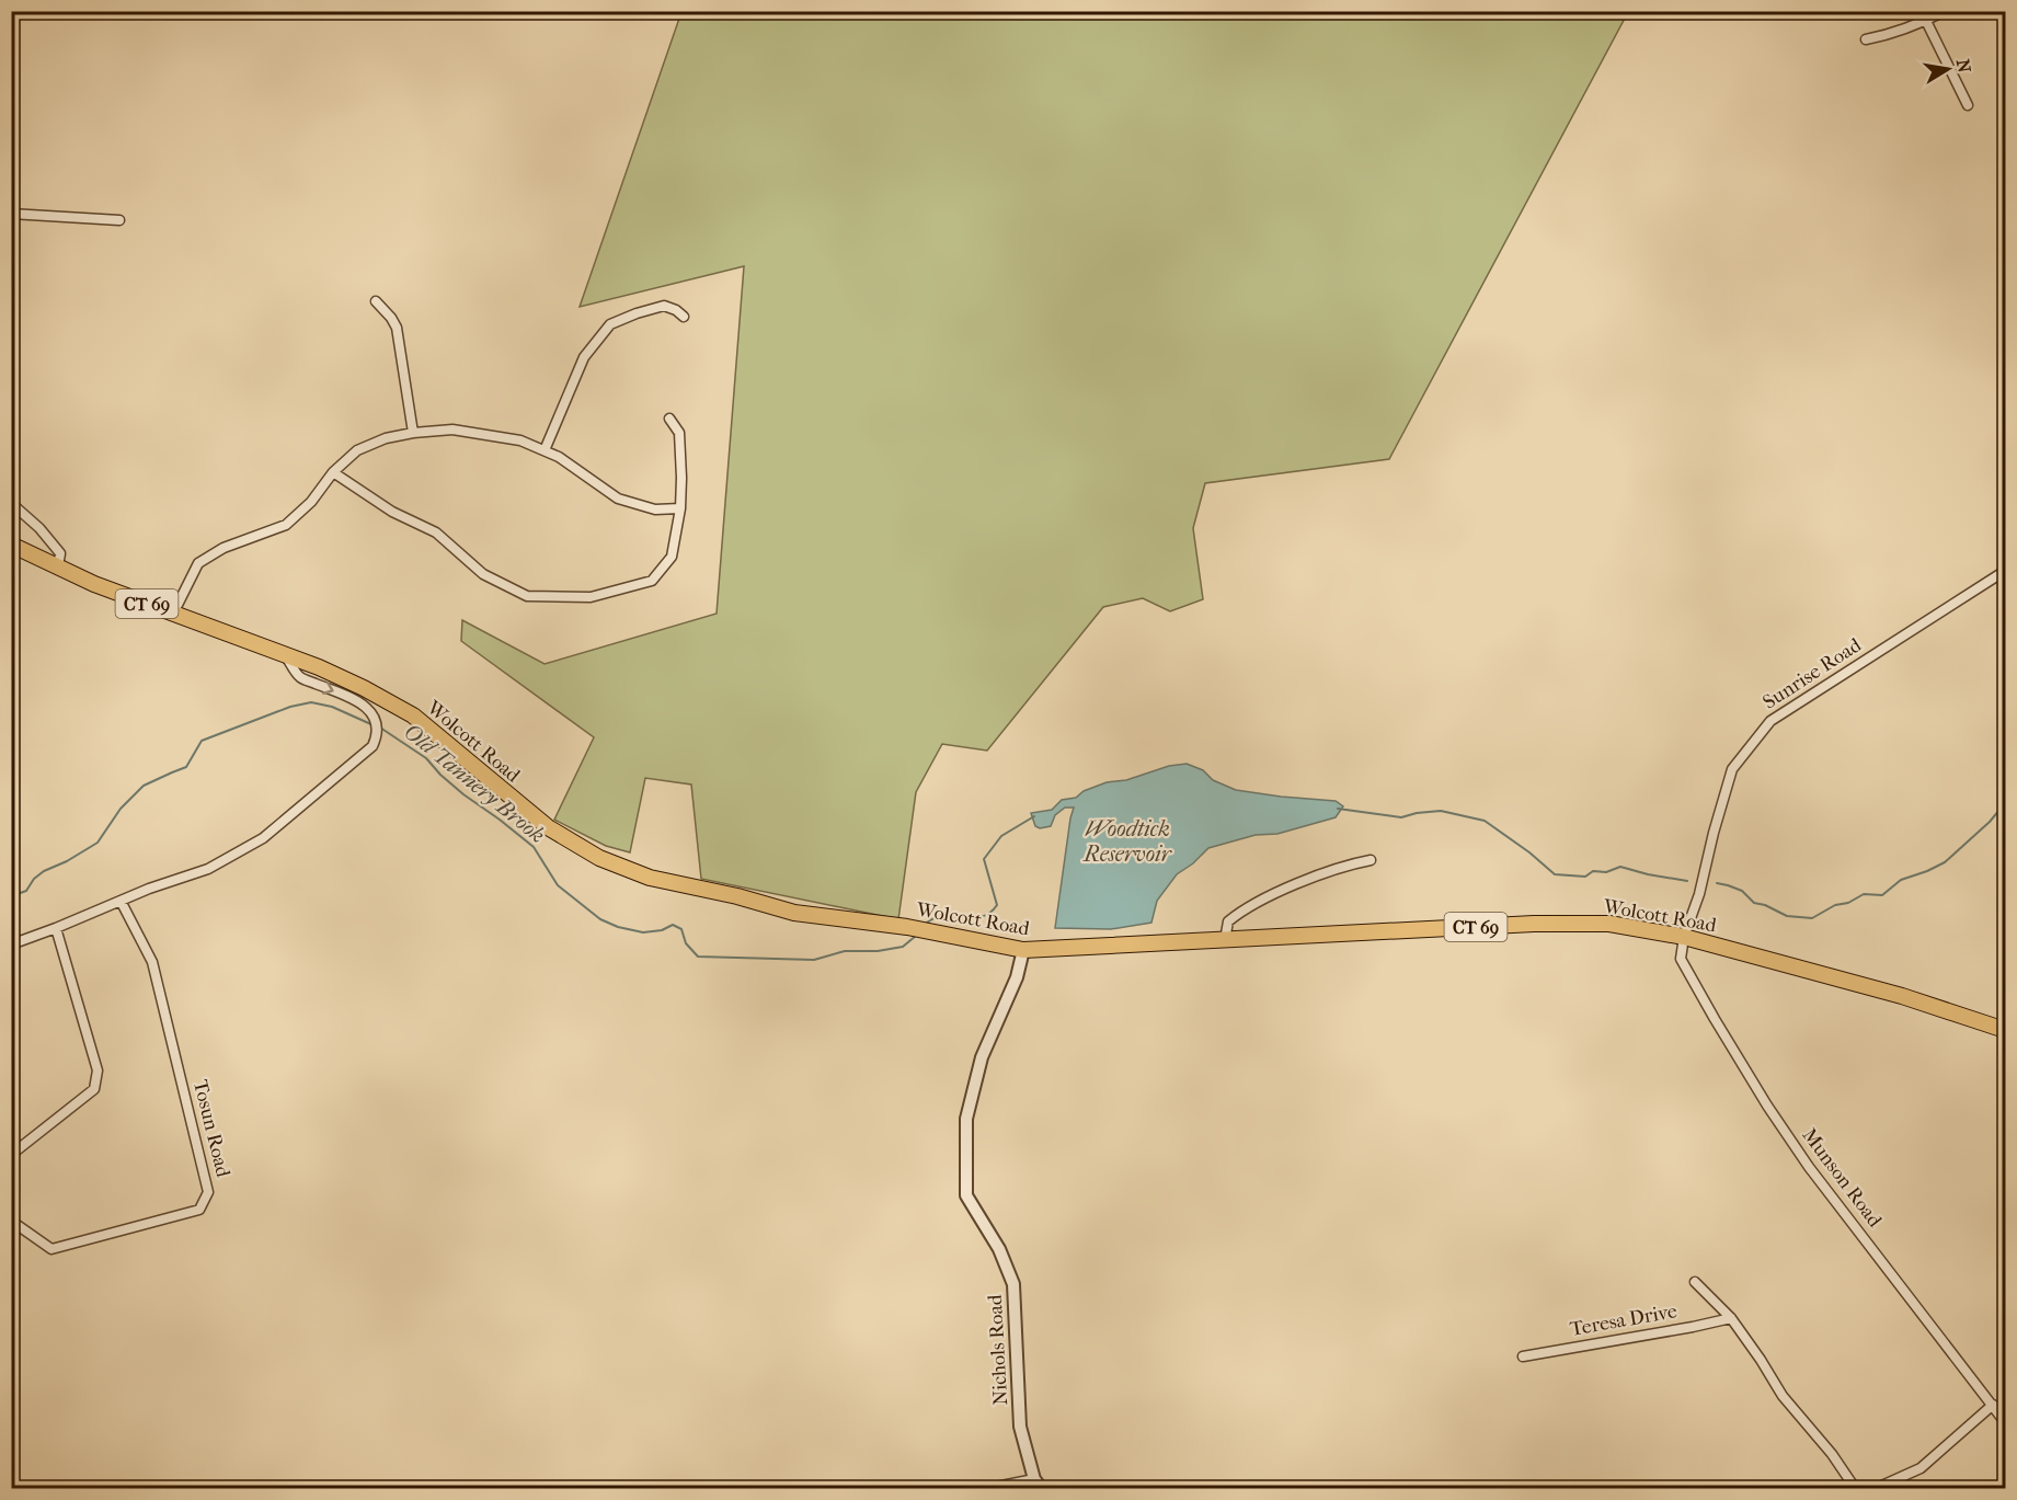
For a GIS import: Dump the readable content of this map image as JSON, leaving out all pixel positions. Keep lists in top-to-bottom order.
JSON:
{
  "streets": {
    "main road": ["CT 69", "Wolcott Road"],
    "street": [
      "Sunrise Road",
      "Tosun Road",
      "Munson Road",
      "Teresa Drive",
      "Nichols Road"
    ]
  },
  "crossings": [
    ["Sunrise Road", "Wolcott Road"],
    ["Sunrise Road", "Munson Road"],
    ["Wolcott Road", "Munson Road"],
    ["Wolcott Road", "Nichols Road"]
  ],
  "water": ["Old Tannery Brook", "Woodtick Reservoir"],
  "north": "right"
}
